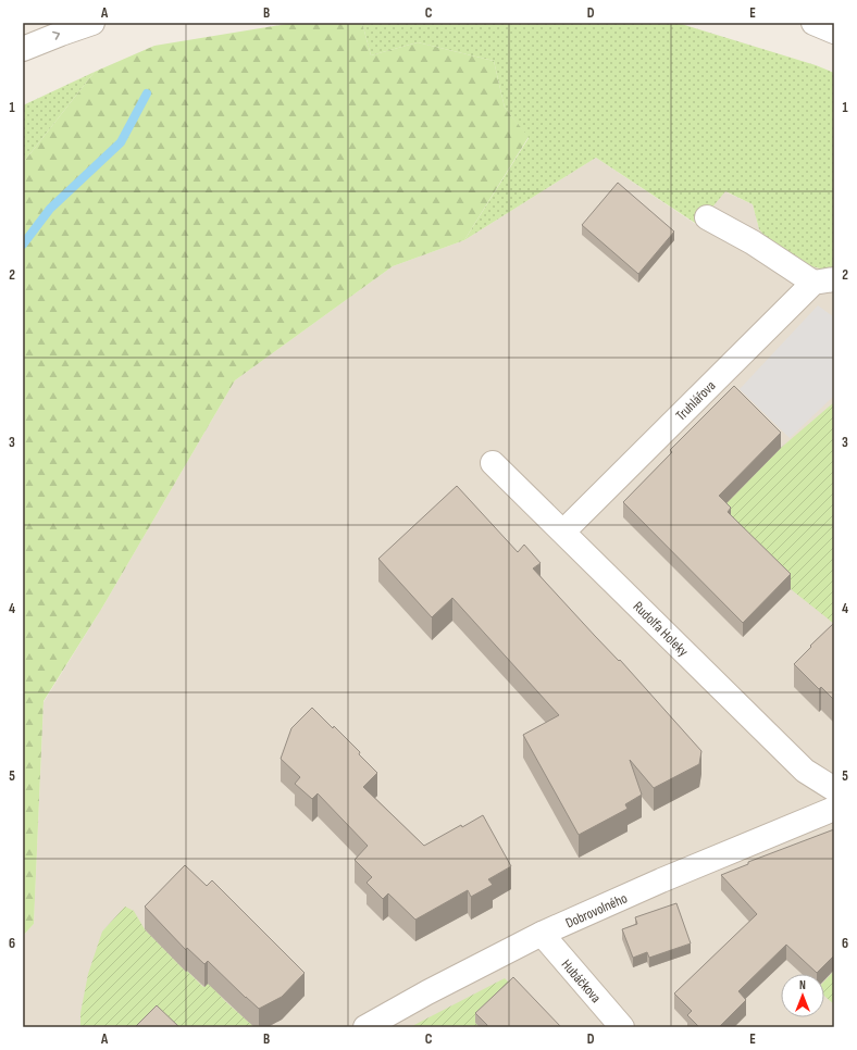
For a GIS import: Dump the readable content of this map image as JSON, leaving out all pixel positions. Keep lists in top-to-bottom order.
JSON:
{
  "streets": {
    "street": [
      "Truhlářova",
      "Rudolfa Holeky",
      "Dobrovolného",
      "Hubáčkova"
    ]
  },
  "crossings": [
    ["Truhlářova", "Rudolfa Holeky"],
    ["Dobrovolného", "Hubáčkova"]
  ],
  "north": "top",
  "grid": {
    "columns": [
      "A",
      "B",
      "C",
      "D",
      "E"
    ],
    "rows": [
      "1",
      "2",
      "3",
      "4",
      "5",
      "6"
    ]
  }
}
